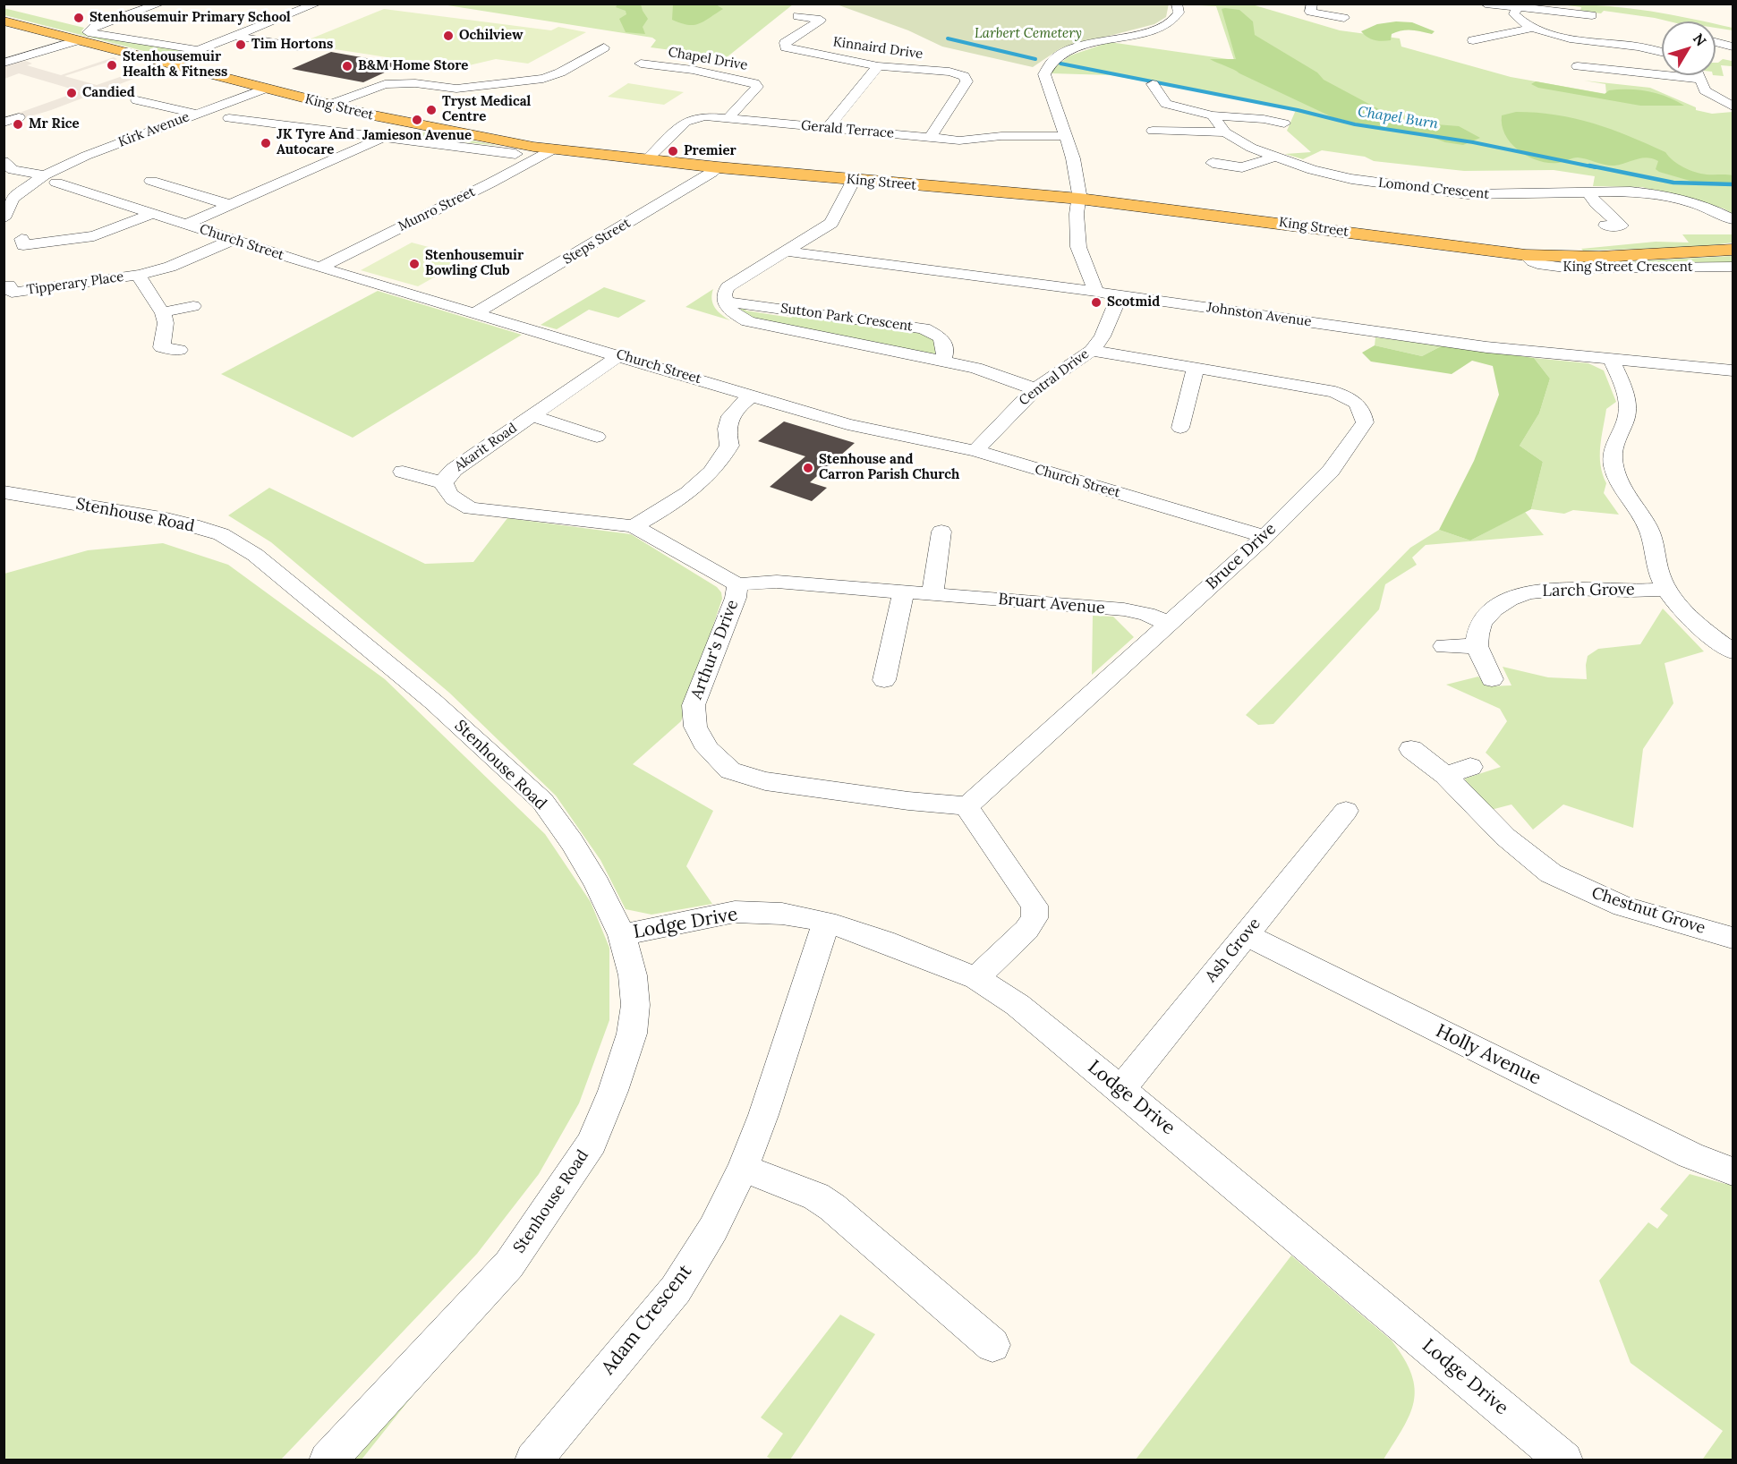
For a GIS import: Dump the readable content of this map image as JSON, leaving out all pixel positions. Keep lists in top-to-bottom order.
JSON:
{
  "streets": {
    "main road": ["King Street"],
    "street": [
      "Kinnaird Drive",
      "Chapel Drive",
      "Kirk Avenue",
      "Gerald Terrace",
      "Lomond Crescent",
      "Munro Street",
      "Steps Street",
      "Church Street",
      "King Street Crescent",
      "Tipperary Place",
      "Johnston Avenue",
      "Sutton Park Crescent",
      "Central Drive",
      "Akarit Road",
      "Stenhouse Road",
      "Bruce Drive",
      "Larch Grove",
      "Bruart Avenue",
      "Arthur's Drive",
      "Chestnut Grove",
      "Lodge Drive",
      "Ash Grove",
      "Holly Avenue",
      "Adam Crescent"
    ]
  },
  "crossings": [
    ["Kinnaird Drive", "Gerald Terrace"],
    ["Chapel Drive", "Gerald Terrace"],
    ["King Street", "Kirk Avenue"],
    ["King Street", "Gerald Terrace"],
    ["King Street", "Munro Street"],
    ["King Street", "Steps Street"],
    ["King Street", "King Street Crescent"],
    ["Kirk Avenue", "Church Street"],
    ["Munro Street", "Church Street"],
    ["Steps Street", "Church Street"],
    ["Church Street", "Tipperary Place"],
    ["Church Street", "Central Drive"],
    ["Church Street", "Akarit Road"],
    ["Church Street", "Bruce Drive"],
    ["Johnston Avenue", "Central Drive"],
    ["Sutton Park Crescent", "Central Drive"],
    ["Central Drive", "Bruce Drive"],
    ["Akarit Road", "Arthur's Drive"],
    ["Stenhouse Road", "Lodge Drive"],
    ["Bruce Drive", "Bruart Avenue"],
    ["Bruce Drive", "Arthur's Drive"],
    ["Bruart Avenue", "Arthur's Drive"],
    ["Lodge Drive", "Ash Grove"],
    ["Lodge Drive", "Adam Crescent"],
    ["Ash Grove", "Holly Avenue"]
  ],
  "water": ["Chapel Burn"],
  "parks": ["Larbert Cemetery"],
  "places": [
    "Stenhousemuir Primary School",
    "Ochilview",
    "Tim Hortons",
    "Stenhousemuir Health & Fitness",
    "B&M Home Store",
    "Candied",
    "Tryst Medical Centre",
    "Jamieson Avenue",
    "Mr Rice",
    "JK Tyre And Autocare",
    "Premier",
    "Stenhousemuir Bowling Club",
    "Scotmid",
    "Stenhouse and Carron Parish Church"
  ],
  "north": "top right"
}
